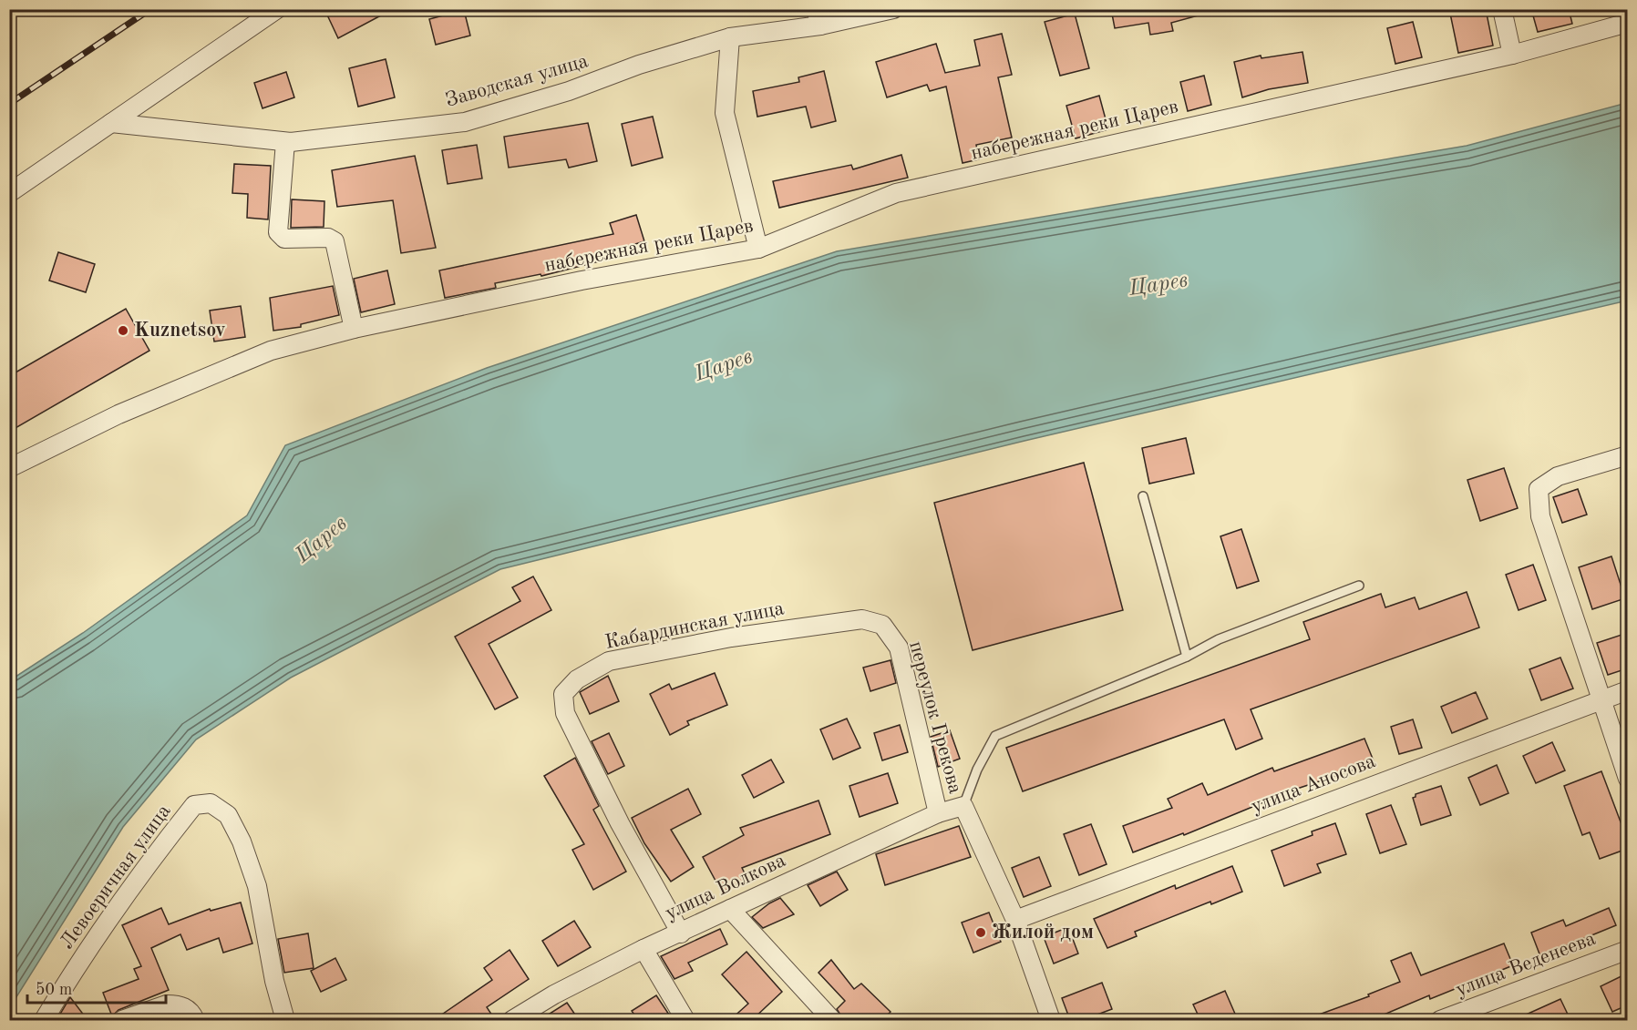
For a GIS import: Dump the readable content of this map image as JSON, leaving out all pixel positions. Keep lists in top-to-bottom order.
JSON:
{
  "streets": {
    "street": [
      "Заводская улица",
      "набережная реки Царев",
      "Кабардинская улица",
      "переулок Грекова",
      "улица Аносова",
      "Левоеричная улица",
      "улица Волкова",
      "улица Веденеева"
    ]
  },
  "crossings": [
    ["Кабардинская улица", "переулок Грекова"],
    ["Кабардинская улица", "улица Волкова"],
    ["переулок Грекова", "улица Волкова"]
  ],
  "water": ["Царев"],
  "places": ["Kuznetsov", "Жилой дом"],
  "scale_bar": "50 m"
}
